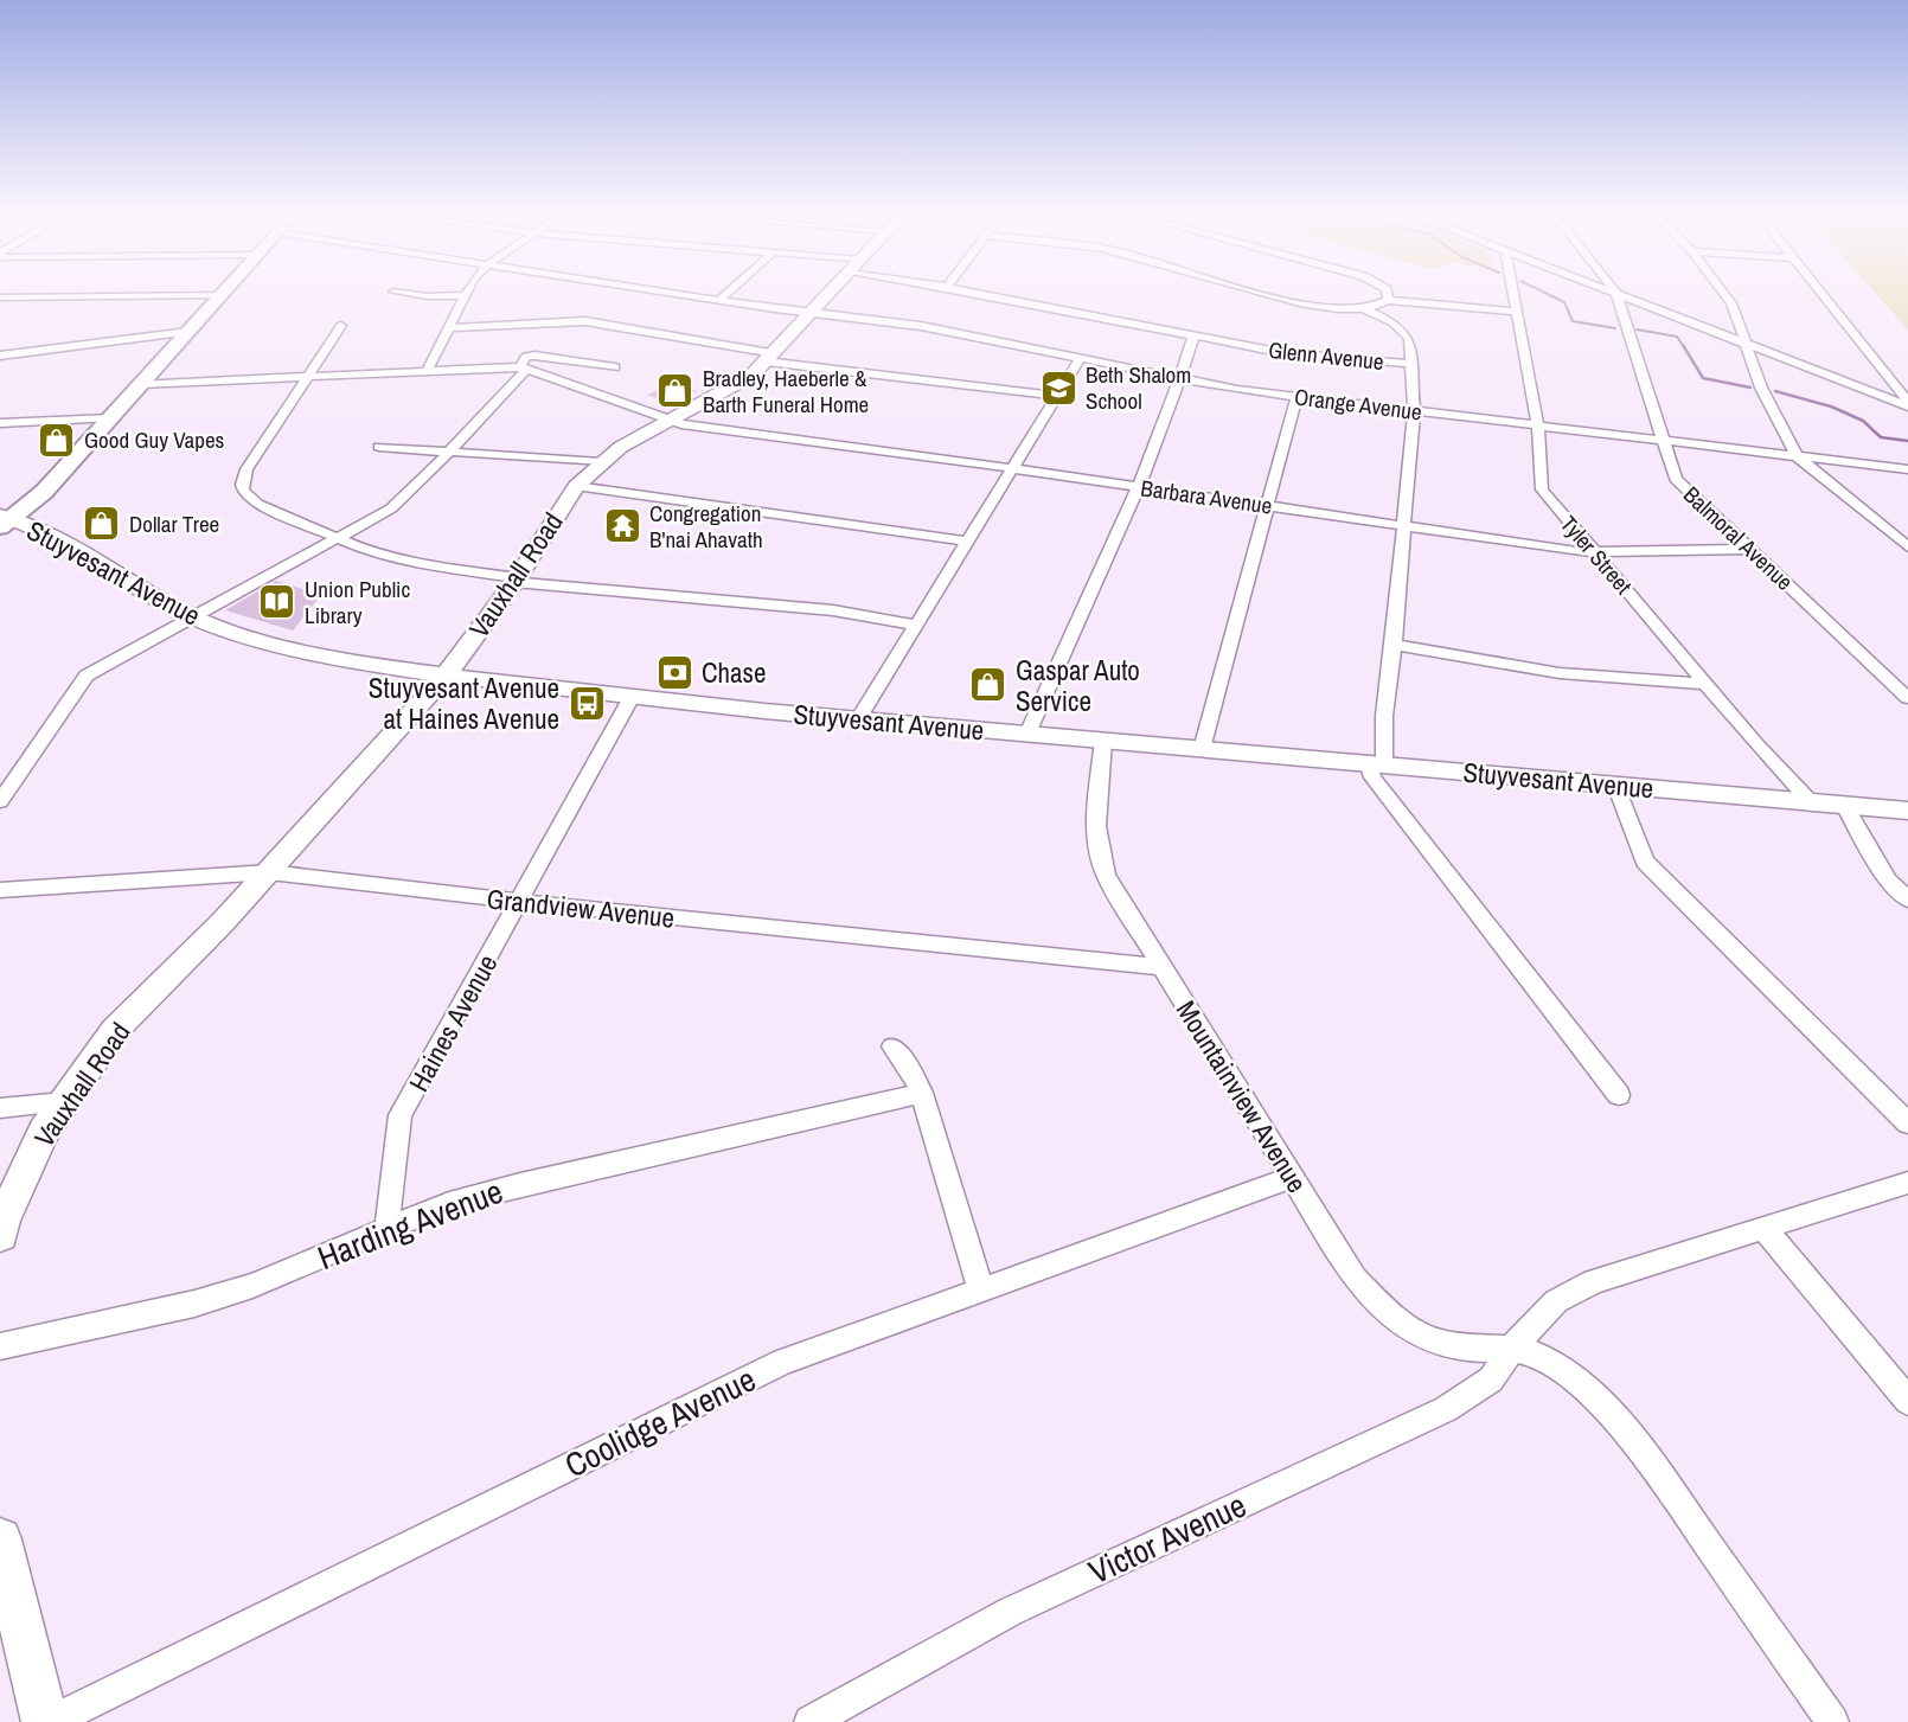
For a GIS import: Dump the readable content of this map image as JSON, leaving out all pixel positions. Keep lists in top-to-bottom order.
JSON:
{
  "streets": {
    "main road": ["Stuyvesant Avenue"],
    "street": [
      "Glenn Avenue",
      "Orange Avenue",
      "Barbara Avenue",
      "Balmoral Avenue",
      "Tyler Street",
      "Vauxhall Road",
      "Grandview Avenue",
      "Haines Avenue",
      "Mountainview Avenue",
      "Harding Avenue",
      "Coolidge Avenue",
      "Victor Avenue"
    ]
  },
  "crossings": [
    ["Orange Avenue", "Balmoral Avenue"],
    ["Orange Avenue", "Tyler Street"],
    ["Orange Avenue", "Vauxhall Road"],
    ["Barbara Avenue", "Balmoral Avenue"],
    ["Barbara Avenue", "Tyler Street"],
    ["Barbara Avenue", "Vauxhall Road"],
    ["Tyler Street", "Stuyvesant Avenue"],
    ["Stuyvesant Avenue", "Vauxhall Road"],
    ["Stuyvesant Avenue", "Haines Avenue"],
    ["Stuyvesant Avenue", "Mountainview Avenue"],
    ["Vauxhall Road", "Grandview Avenue"],
    ["Grandview Avenue", "Haines Avenue"],
    ["Grandview Avenue", "Mountainview Avenue"],
    ["Haines Avenue", "Harding Avenue"],
    ["Mountainview Avenue", "Coolidge Avenue"],
    ["Mountainview Avenue", "Victor Avenue"]
  ],
  "places": {
    "school or university": ["Beth Shalom School"],
    "shop": [
      "Bradley, Haeberle & Barth Funeral Home",
      "Good Guy Vapes",
      "Dollar Tree",
      "Gaspar Auto Service"
    ],
    "temple": ["Congregation B'nai Ahavath"],
    "library": ["Union Public Library"],
    "bank": ["Chase"],
    "bus stop": ["Stuyvesant Avenue at Haines Avenue"]
  }
}
